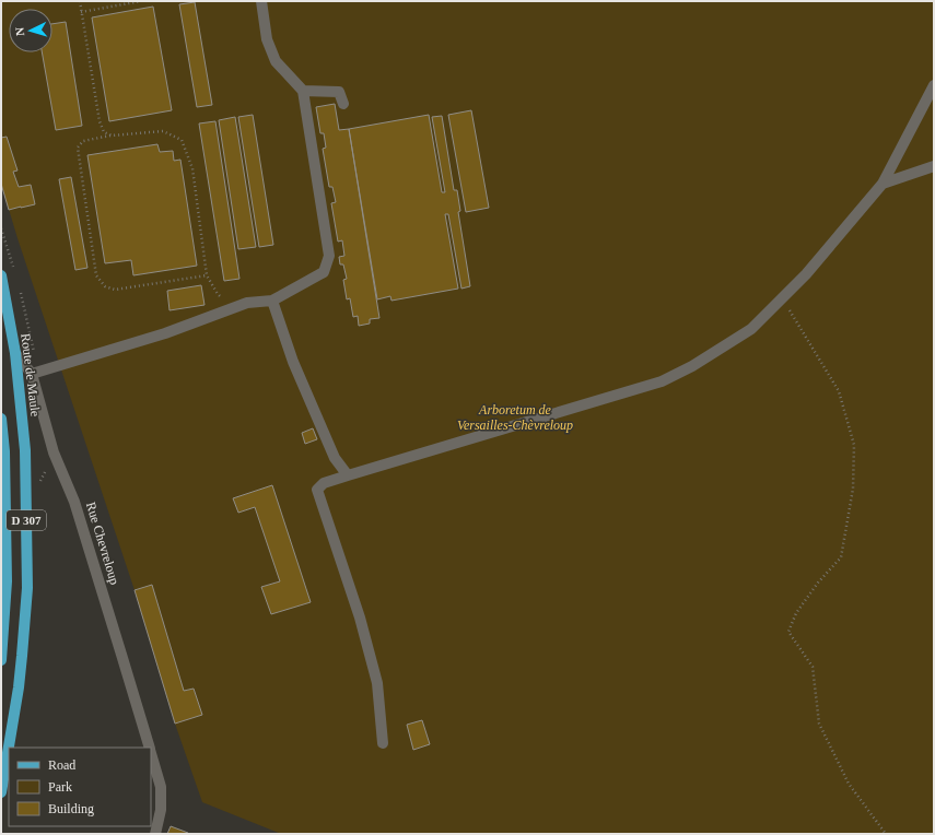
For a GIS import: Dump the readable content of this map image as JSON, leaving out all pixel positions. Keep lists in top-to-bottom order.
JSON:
{
  "streets": {
    "main road": ["Route de Maule", "D 307"],
    "street": ["Rue Chevreloup"]
  },
  "crossings": [
    ["Route de Maule", "Rue Chevreloup"]
  ],
  "parks": ["Arboretum de Versailles-Chèvreloup"],
  "legend": ["Road", "Park", "Building"],
  "north": "left"
}
